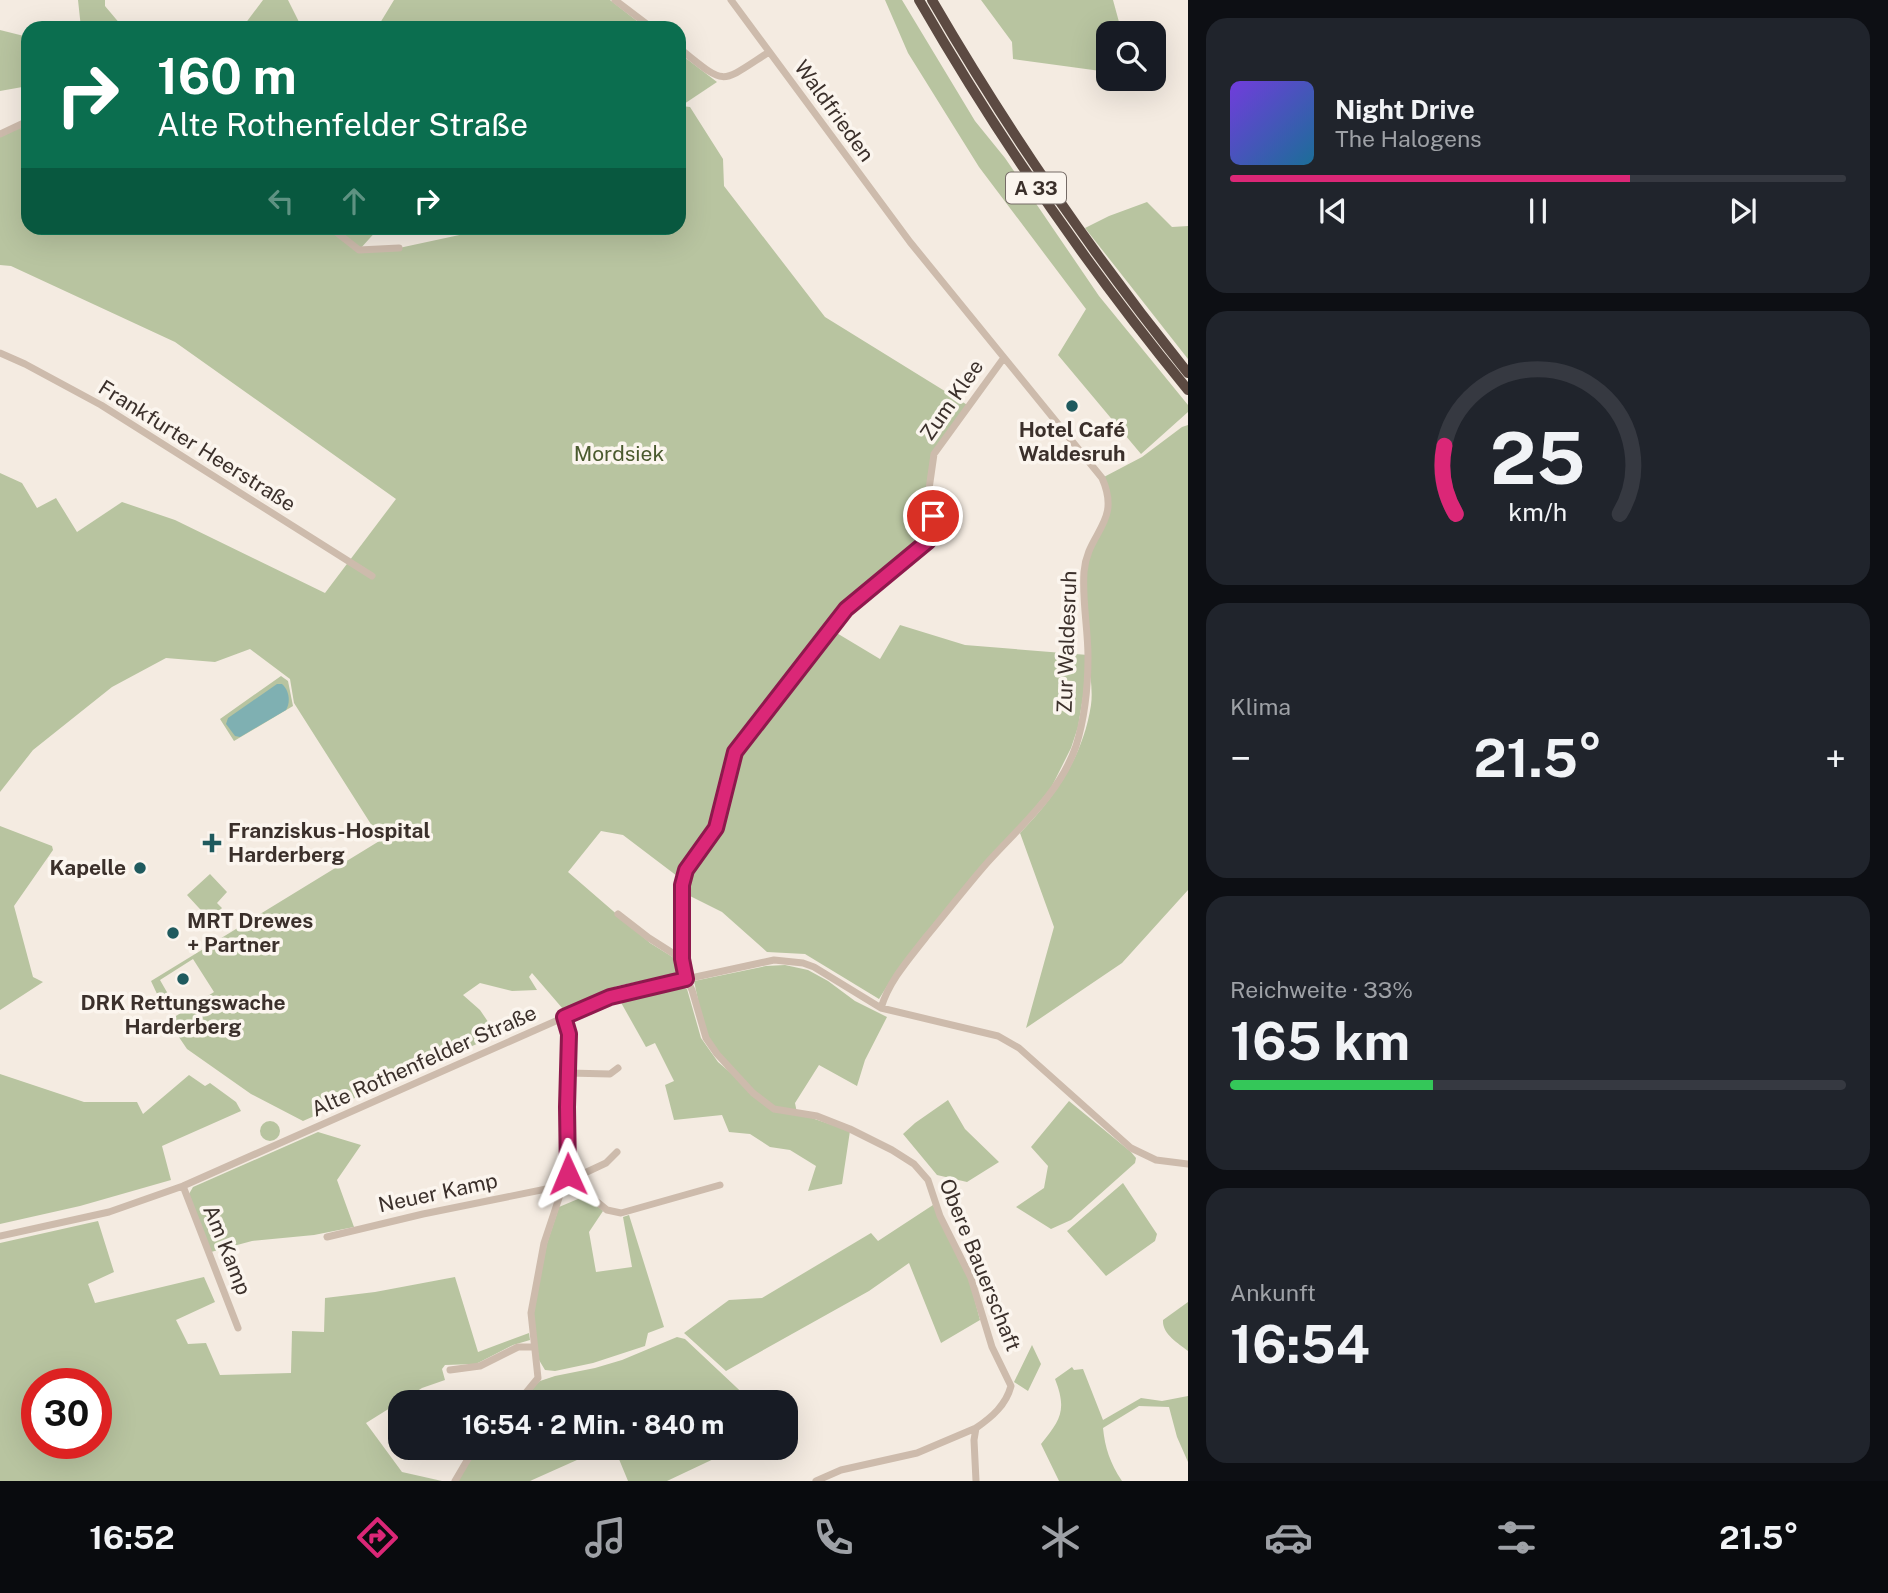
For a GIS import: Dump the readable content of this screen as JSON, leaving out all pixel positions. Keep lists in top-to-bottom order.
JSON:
{
  "streets": {
    "highway": ["A 33"],
    "street": [
      "Waldfrieden",
      "Zum Klee",
      "Frankfurter Heerstraße",
      "Zur Waldesruh",
      "Alte Rothenfelder Straße",
      "Neuer Kamp",
      "Am Kamp",
      "Obere Bauerschaft"
    ]
  },
  "crossings": [
    ["Waldfrieden", "Zur Waldesruh"],
    ["Zum Klee", "Zur Waldesruh"],
    ["Zum Klee", "Alte Rothenfelder Straße"],
    ["Zum Klee", "Obere Bauerschaft"],
    ["Zur Waldesruh", "Alte Rothenfelder Straße"],
    ["Alte Rothenfelder Straße", "Am Kamp"],
    ["Alte Rothenfelder Straße", "Obere Bauerschaft"]
  ],
  "parks": ["Mordsiek"],
  "places": {
    "other": [
      "Hotel Café Waldesruh",
      "Kapelle",
      "MRT Drewes + Partner",
      "DRK Rettungswache Harderberg"
    ],
    "health": ["Franziskus-Hospital Harderberg"]
  },
  "page": {
    "turn": ["160 m", "Alte Rothenfelder Straße"],
    "song": ["Night Drive", "The Halogens"],
    "tile": [
      "Klima",
      ["Reichweite · 33%", "165 km"],
      ["Ankunft", "16:54"]
    ],
    "heat": ["−", "21.5°", "+"],
    "limit": "30",
    "trip": "16:54 · 2 Min. · 840 m",
    "tabs": ["16:52", "21.5°"],
    "gauge": ["25", "km/h"]
  }
}
